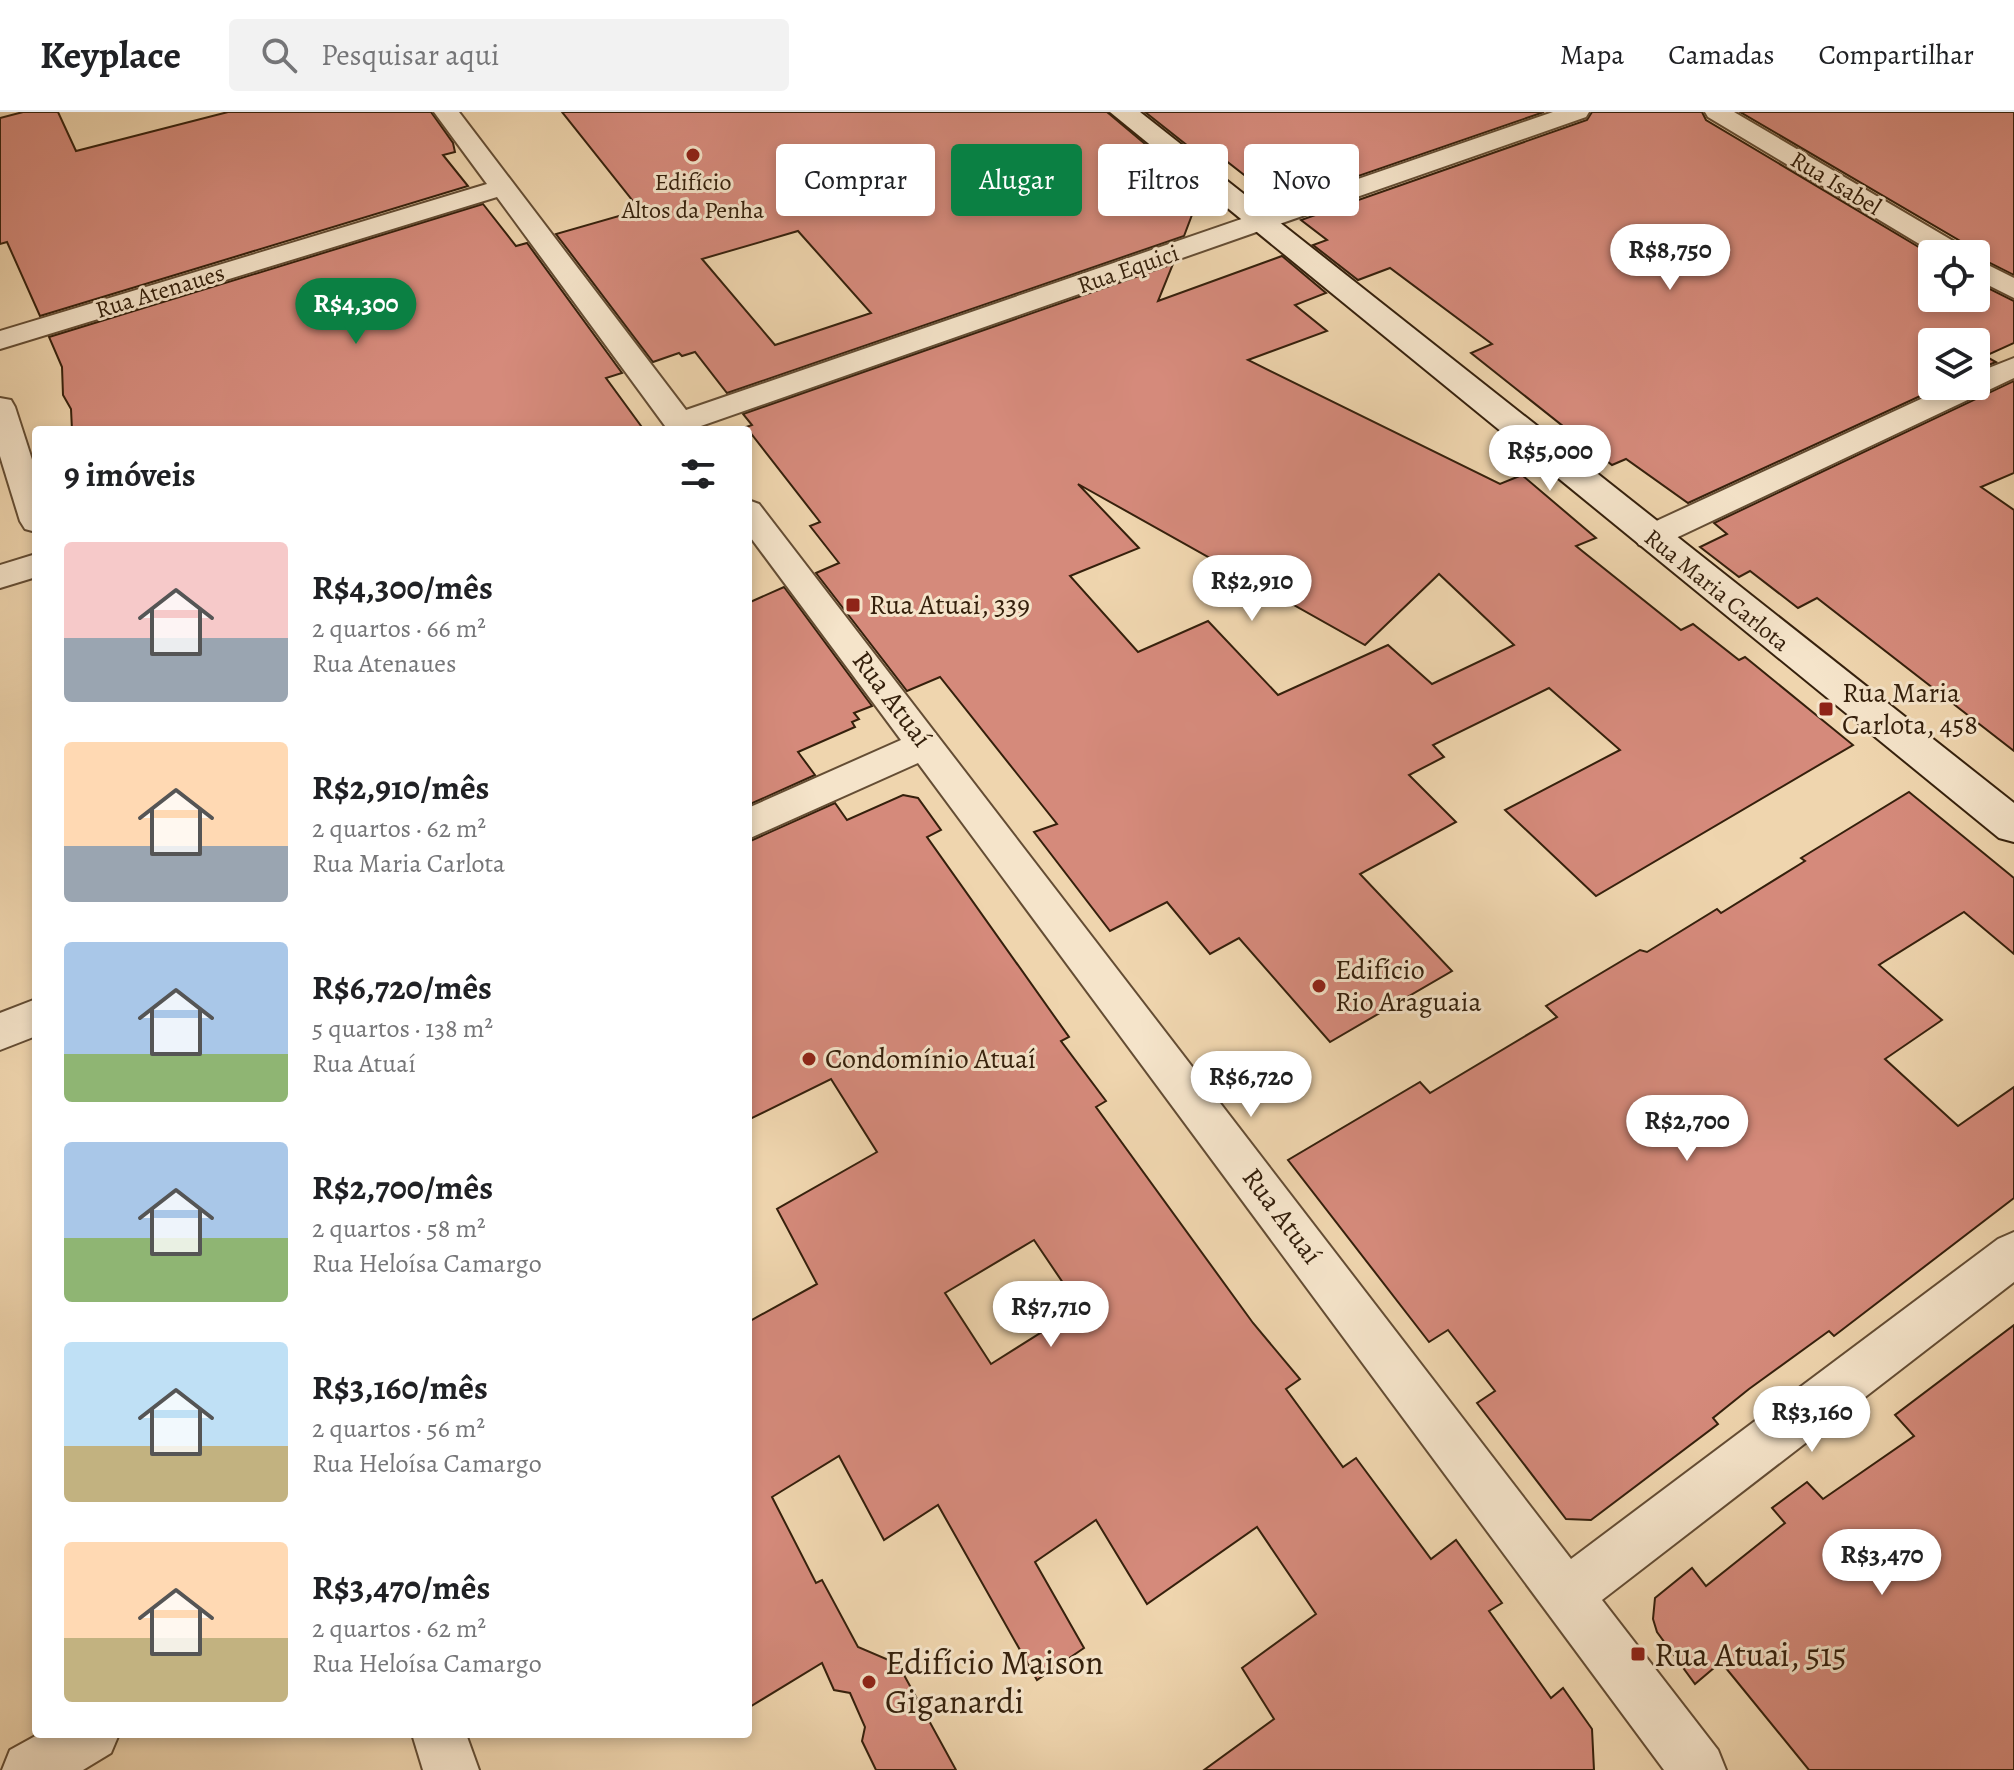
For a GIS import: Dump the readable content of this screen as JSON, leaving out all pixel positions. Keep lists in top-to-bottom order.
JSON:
{
  "streets": {
    "street": [
      "Rua Isabel",
      "Rua Equici",
      "Rua Atenaues",
      "Rua Maria Carlota",
      "Rua Atuaí"
    ]
  },
  "crossings": [
    ["Rua Equici", "Rua Maria Carlota"]
  ],
  "places": {
    "other": [
      "Edifício Altos da Penha",
      "Edifício Rio Araguaia",
      "Condomínio Atuaí",
      "Edifício Maison Giganardi"
    ],
    "transit": ["Rua Atuai, 339", "Rua Maria Carlota, 458", "Rua Atuai, 515"]
  },
  "page": {
    "header": "Keyplace",
    "search": "Pesquisar aqui",
    "nav": ["Mapa", "Camadas", "Compartilhar"],
    "chip": [
      "Comprar",
      "Alugar",
      "Filtros",
      "Novo"
    ],
    "price": [
      "R$8,750",
      "R$4,300",
      "R$5,000",
      "R$2,910",
      "R$6,720",
      "R$2,700",
      "R$7,710",
      "R$3,160",
      "R$3,470"
    ],
    "heading": "9 imóveis",
    "list": [
      {
        "name": "R$4,300/mês",
        "note": "2 quartos · 66 m² · Rua Atenaues"
      },
      {
        "name": "R$2,910/mês",
        "note": "2 quartos · 62 m² · Rua Maria Carlota"
      },
      {
        "name": "R$6,720/mês",
        "note": "5 quartos · 138 m² · Rua Atuaí"
      },
      {
        "name": "R$2,700/mês",
        "note": "2 quartos · 58 m² · Rua Heloísa Camargo"
      },
      {
        "name": "R$3,160/mês",
        "note": "2 quartos · 56 m² · Rua Heloísa Camargo"
      },
      {
        "name": "R$3,470/mês",
        "note": "2 quartos · 62 m² · Rua Heloísa Camargo"
      }
    ]
  }
}
